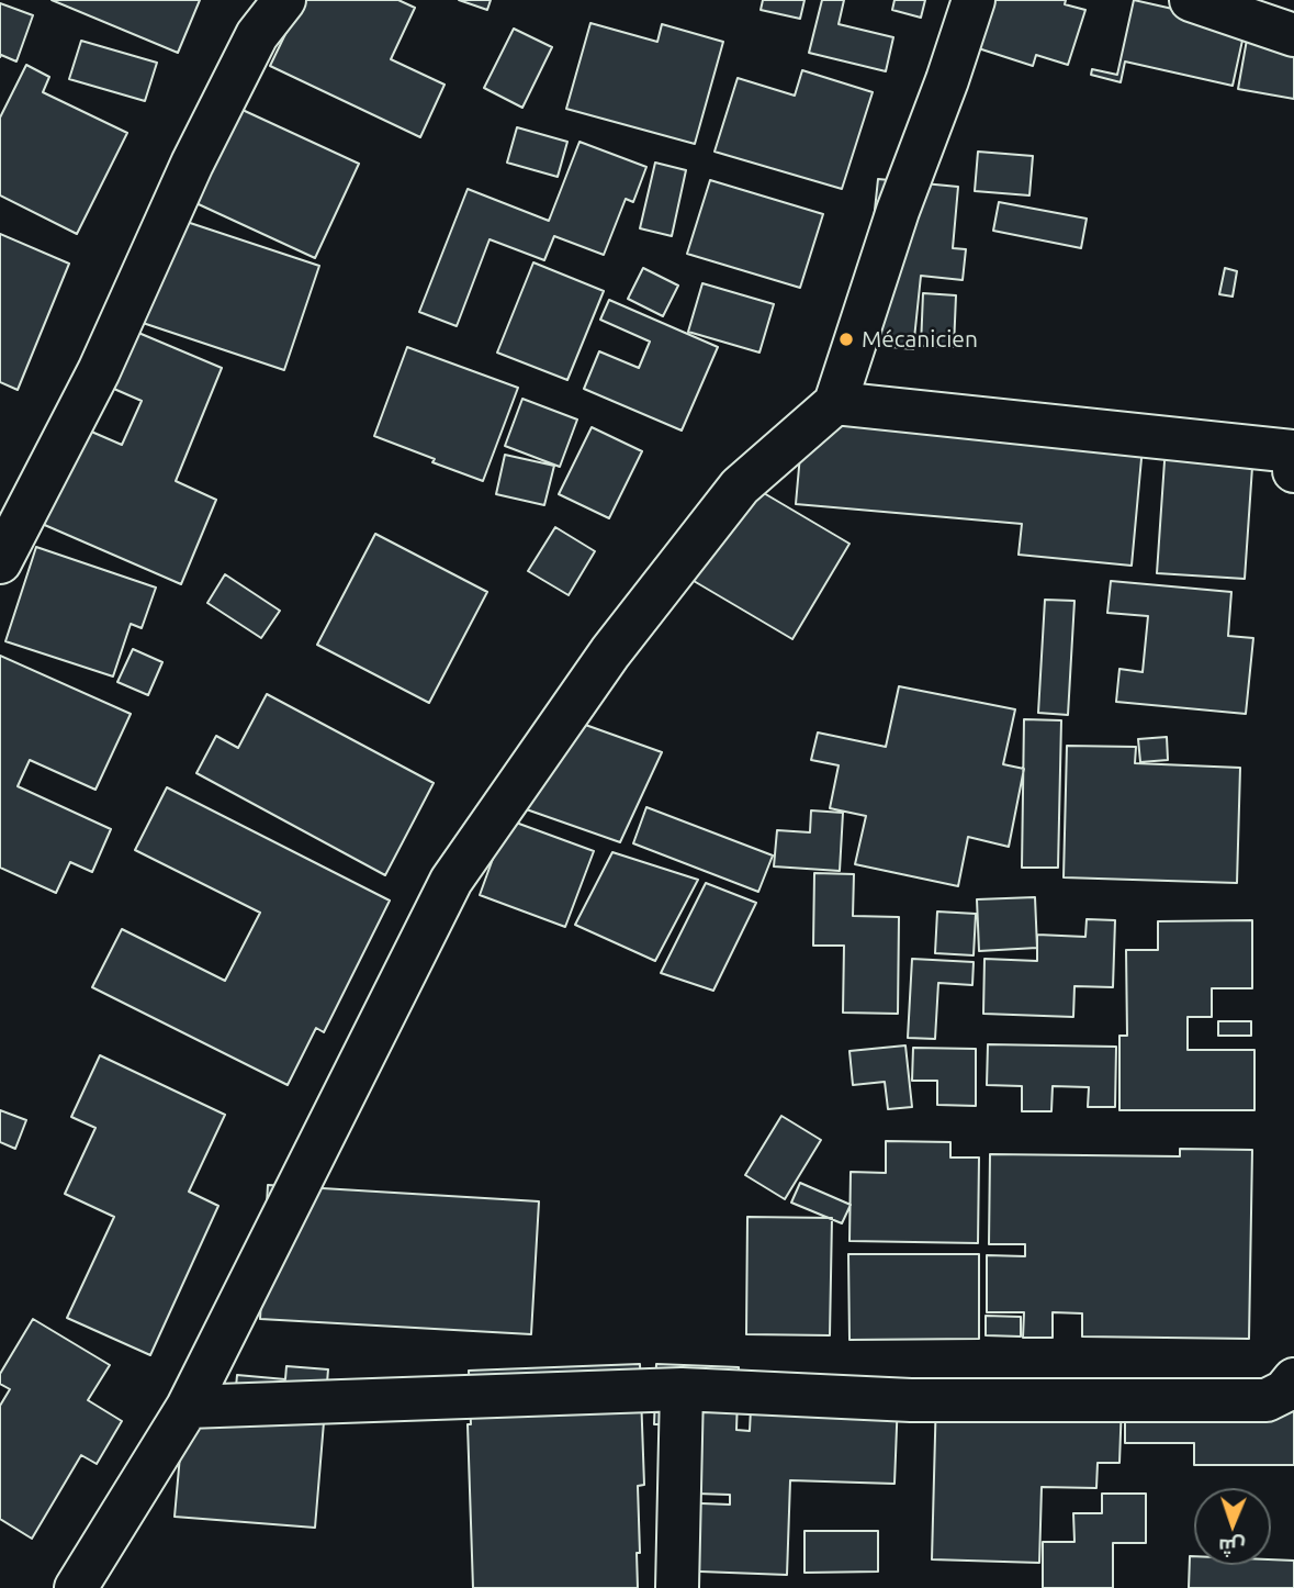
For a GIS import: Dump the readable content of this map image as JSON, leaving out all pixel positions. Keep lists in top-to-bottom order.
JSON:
{
  "places": ["Mécanicien"],
  "north": "bottom"
}
